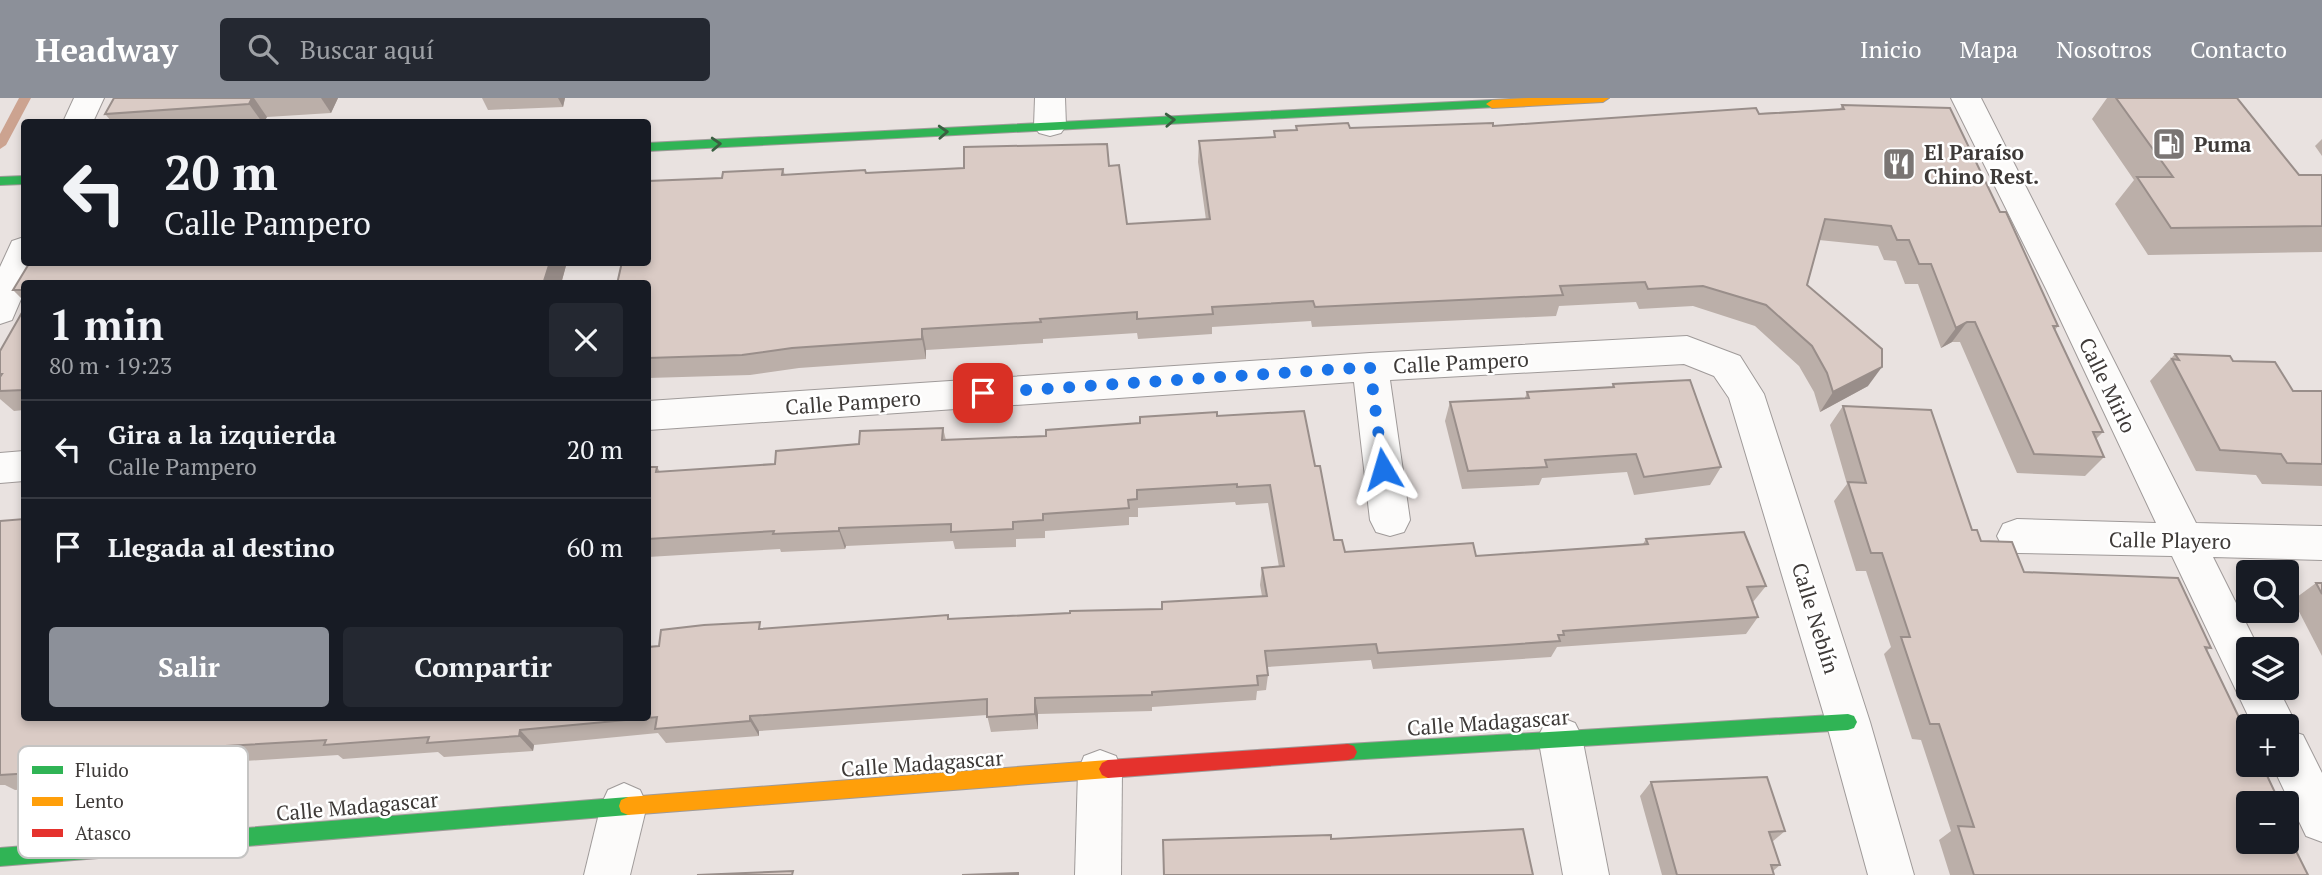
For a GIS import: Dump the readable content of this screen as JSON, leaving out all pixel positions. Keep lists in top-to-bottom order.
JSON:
{
  "streets": {
    "street": [
      "Calle Pampero",
      "Calle Mirlo",
      "Calle Playero",
      "Calle Neblín",
      "Calle Madagascar"
    ]
  },
  "crossings": [
    ["Calle Pampero", "Calle Neblín"],
    ["Calle Mirlo", "Calle Playero"],
    ["Calle Neblín", "Calle Madagascar"]
  ],
  "places": {
    "fuel station": ["Puma"],
    "restaurant": ["El Paraíso Chino Rest."]
  },
  "legend": ["Fluido", "Lento", "Atasco"],
  "page": {
    "header": "Headway",
    "search": "Buscar aquí",
    "nav": [
      "Inicio",
      "Mapa",
      "Nosotros",
      "Contacto"
    ],
    "turn": ["20 m", "Calle Pampero"],
    "heading": ["1 min", "80 m · 19:23"],
    "list": [
      {
        "name": "Gira a la izquierda",
        "note": "Calle Pampero",
        "value": "20 m"
      },
      {
        "name": "Llegada al destino",
        "value": "60 m"
      }
    ],
    "map_buttons": ["+", "−"],
    "buttons": ["Salir", "Compartir"]
  }
}
